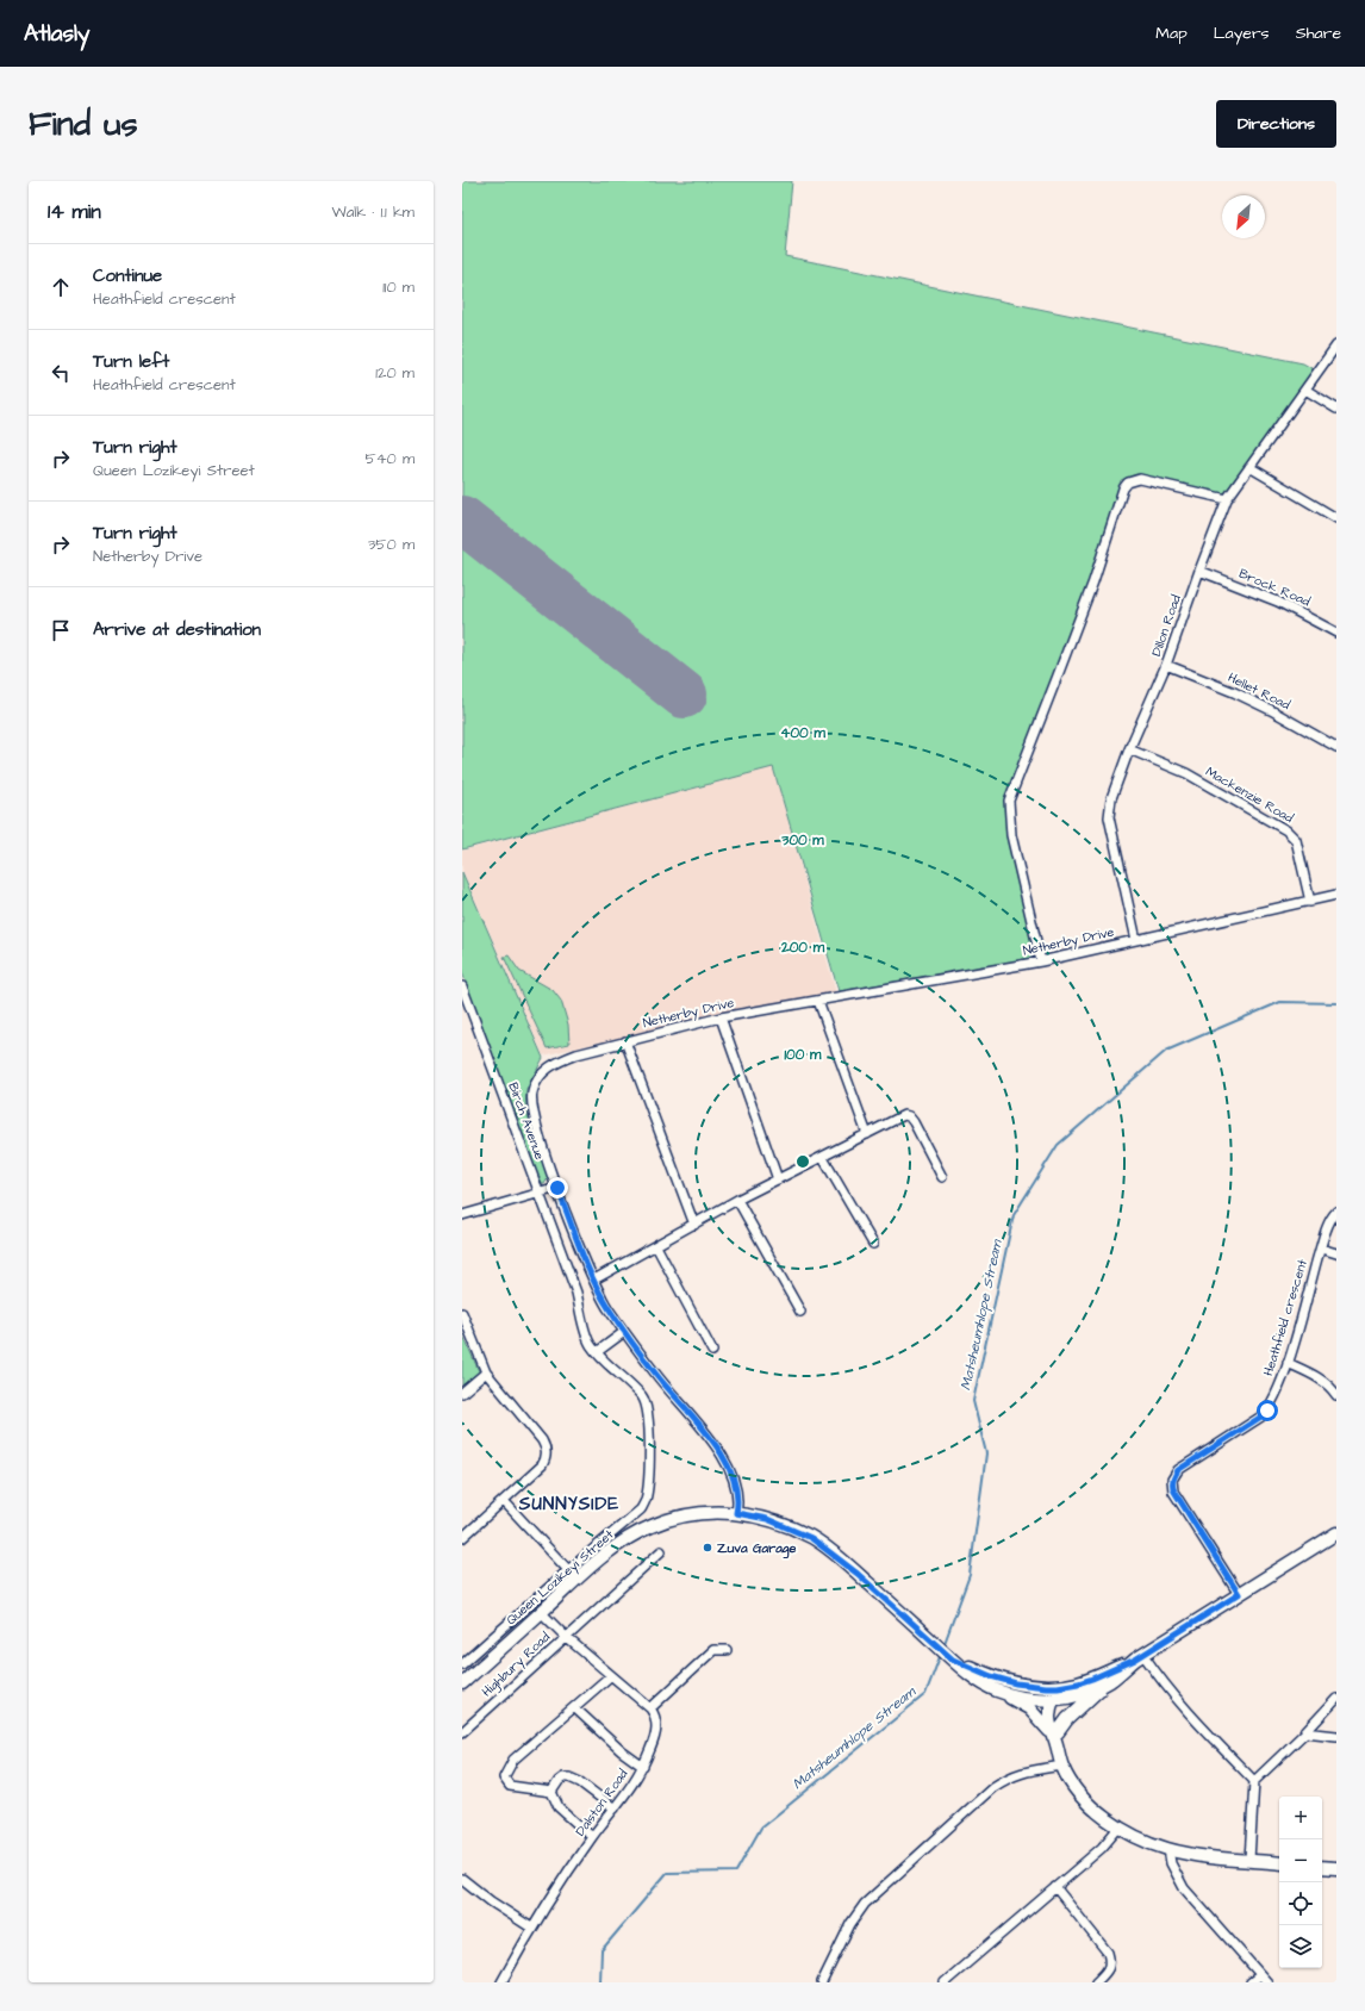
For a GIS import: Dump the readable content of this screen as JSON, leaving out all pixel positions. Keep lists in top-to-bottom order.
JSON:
{
  "streets": {
    "main road": ["Queen Lozikeyi Street"],
    "street": [
      "Brock Road",
      "Dillon Road",
      "Hellet Road",
      "Mackenzie Road",
      "Netherby Drive",
      "Birch Avenue",
      "Heathfield crescent",
      "Highbury Road",
      "Dalston Road"
    ]
  },
  "crossings": [
    ["Brock Road", "Dillon Road"],
    ["Dillon Road", "Hellet Road"],
    ["Dillon Road", "Mackenzie Road"],
    ["Dillon Road", "Netherby Drive"],
    ["Mackenzie Road", "Netherby Drive"],
    ["Netherby Drive", "Queen Lozikeyi Street"],
    ["Birch Avenue", "Queen Lozikeyi Street"],
    ["Heathfield crescent", "Queen Lozikeyi Street"]
  ],
  "districts": ["SUNNYSIDE"],
  "water": ["Matsheumhlope Stream"],
  "places": ["Zuva Garage"],
  "north": "bottom left",
  "page": {
    "header": "Atlasly",
    "nav": ["Map", "Layers", "Share"],
    "buttons": "Directions",
    "title": "Find us",
    "heading": ["14 min", "Walk · 1.1 km"],
    "list": [
      ["Continue", "Heathfield crescent", "110 m"],
      ["Turn left", "Heathfield crescent", "120 m"],
      ["Turn right", "Queen Lozikeyi Street", "540 m"],
      ["Turn right", "Netherby Drive", "350 m"],
      "Arrive at destination"
    ],
    "map_buttons": ["+", "−"]
  },
  "rings": [
    "400 m",
    "300 m",
    "200 m",
    "100 m"
  ]
}
